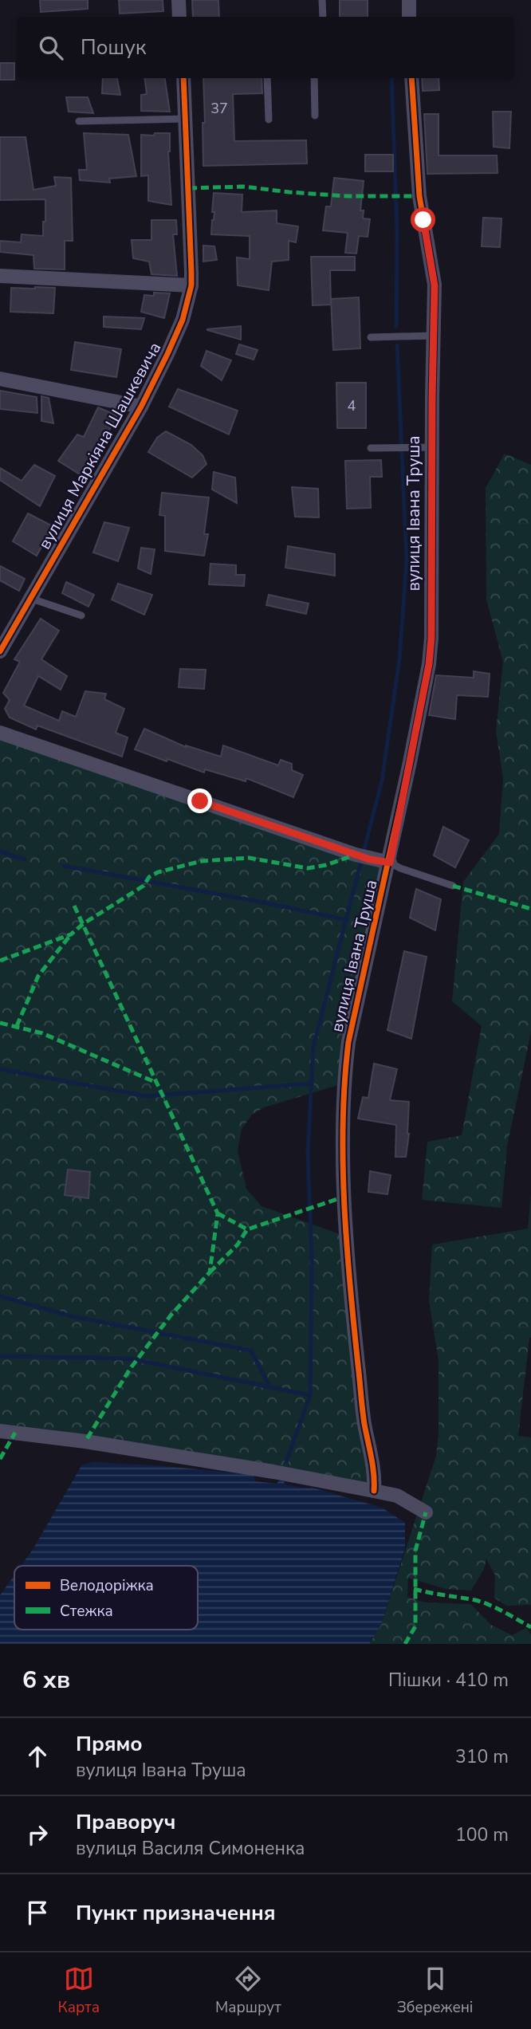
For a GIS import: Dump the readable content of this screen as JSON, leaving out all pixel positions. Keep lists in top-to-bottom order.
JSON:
{
  "streets": {
    "street": ["вулиця Маркіяна Шашкевича", "вулиця Івана Труша"]
  },
  "house_numbers": ["37", "4"],
  "legend": ["Велодоріжка", "Стежка"],
  "page": {
    "search": "Пошук",
    "heading": ["6 хв", "Пішки · 410 m"],
    "list": [
      ["Прямо", "вулиця Івана Труша", "310 m"],
      ["Праворуч", "вулиця Василя Симоненка", "100 m"],
      "Пункт призначення"
    ],
    "nav": ["Карта", "Маршрут", "Збережені"]
  }
}
